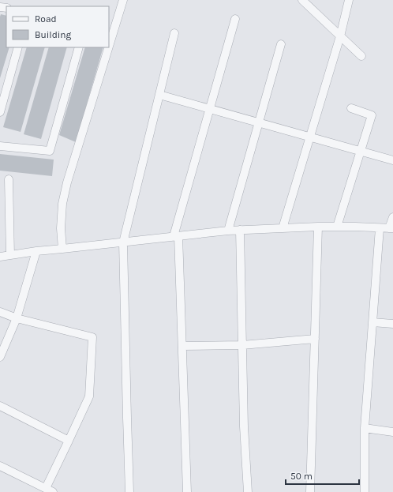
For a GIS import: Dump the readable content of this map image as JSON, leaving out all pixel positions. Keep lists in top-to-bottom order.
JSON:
{
  "legend": ["Road", "Building"],
  "scale_bar": "50 m"
}
